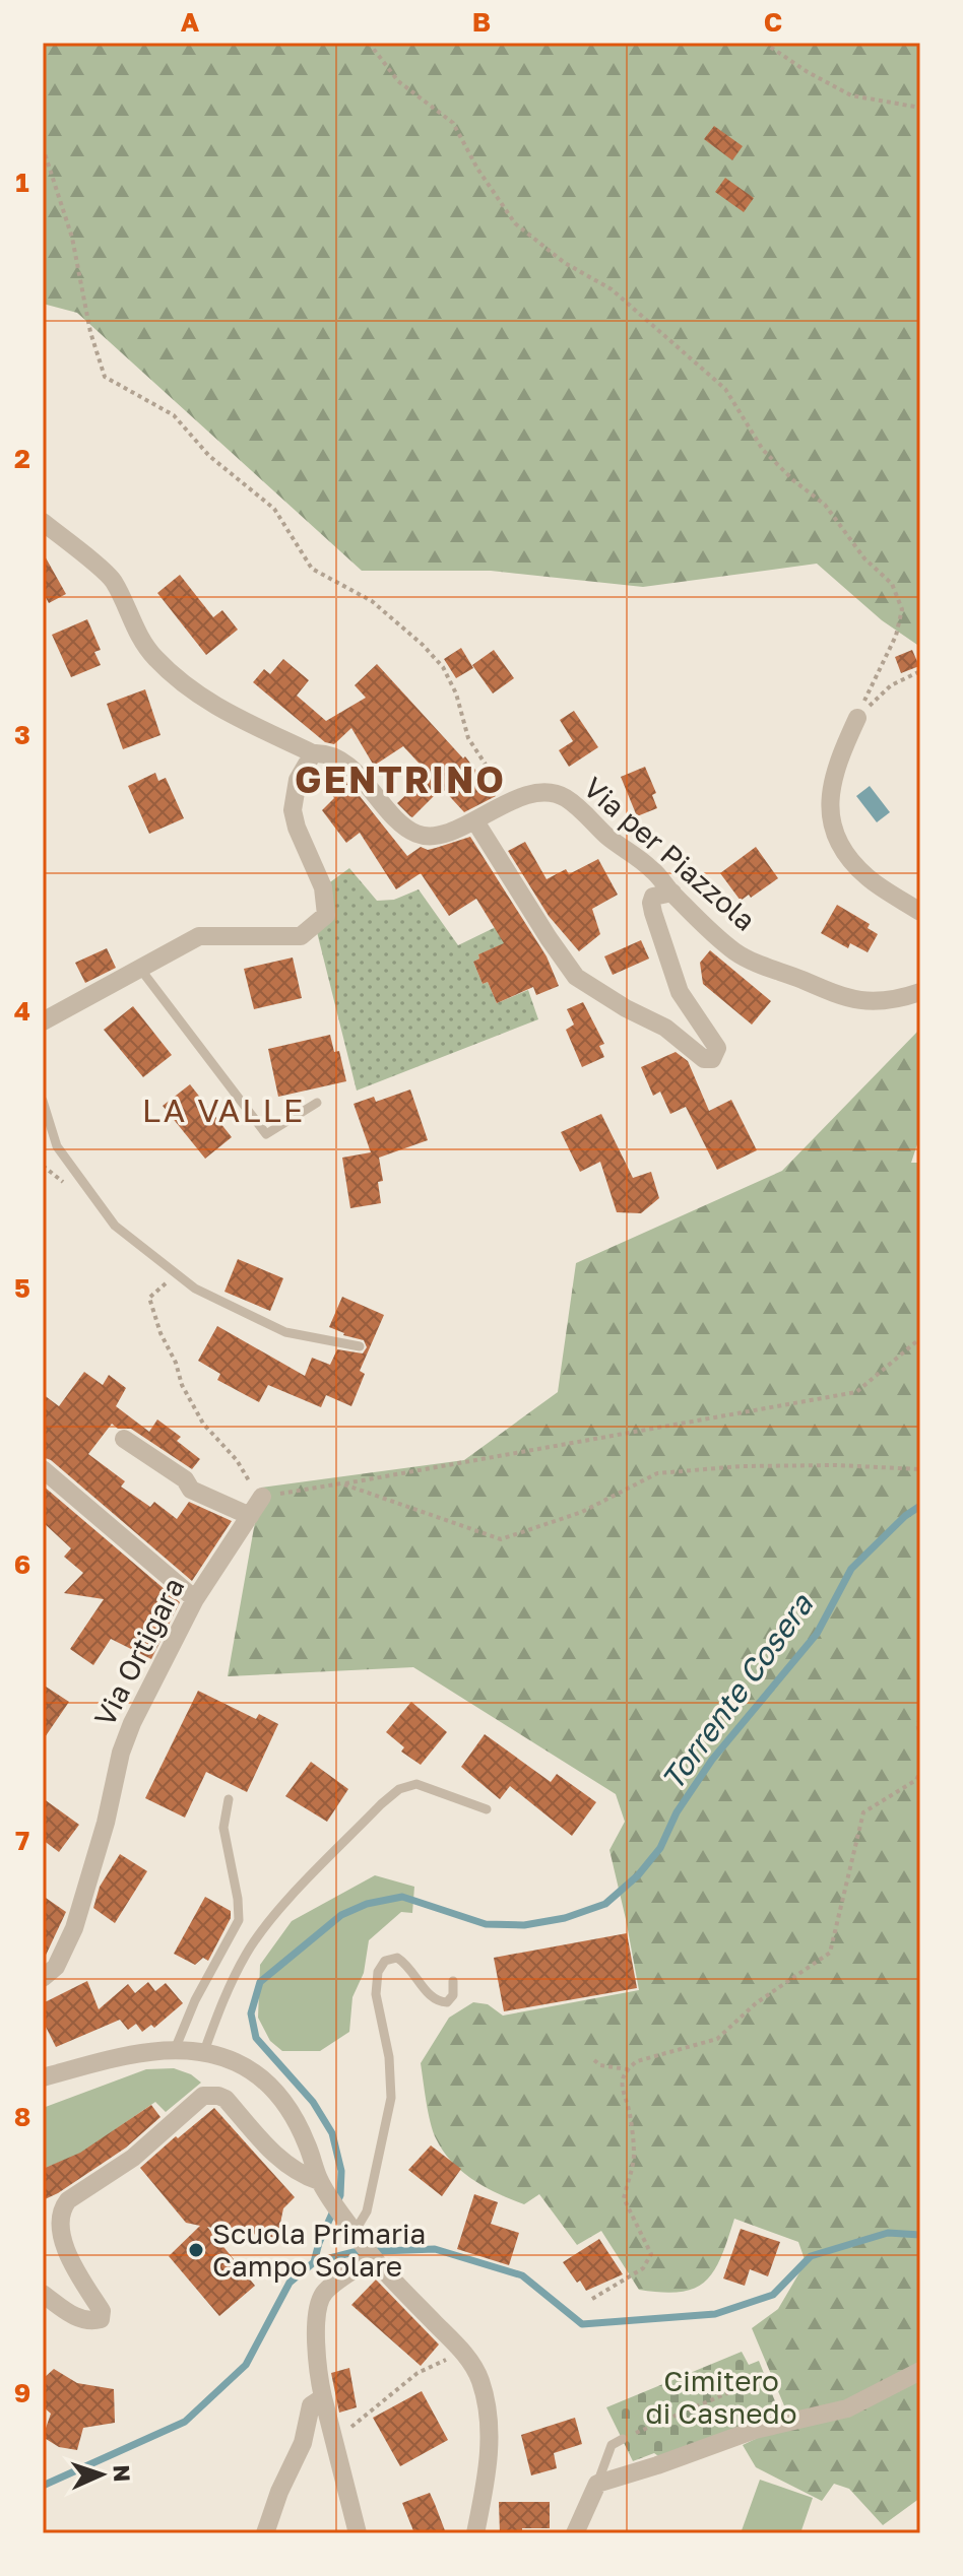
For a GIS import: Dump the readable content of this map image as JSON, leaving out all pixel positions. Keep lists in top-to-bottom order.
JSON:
{
  "streets": {
    "street": ["Via per Piazzola", "Via Ortigara"]
  },
  "districts": ["GENTRINO", "LA VALLE"],
  "water": ["Torrente Cosera"],
  "parks": ["Cimitero di Casnedo"],
  "places": ["Scuola Primaria Campo Solare"],
  "north": "right",
  "grid": {
    "columns": ["A", "B", "C"],
    "rows": [
      "1",
      "2",
      "3",
      "4",
      "5",
      "6",
      "7",
      "8",
      "9"
    ]
  }
}
